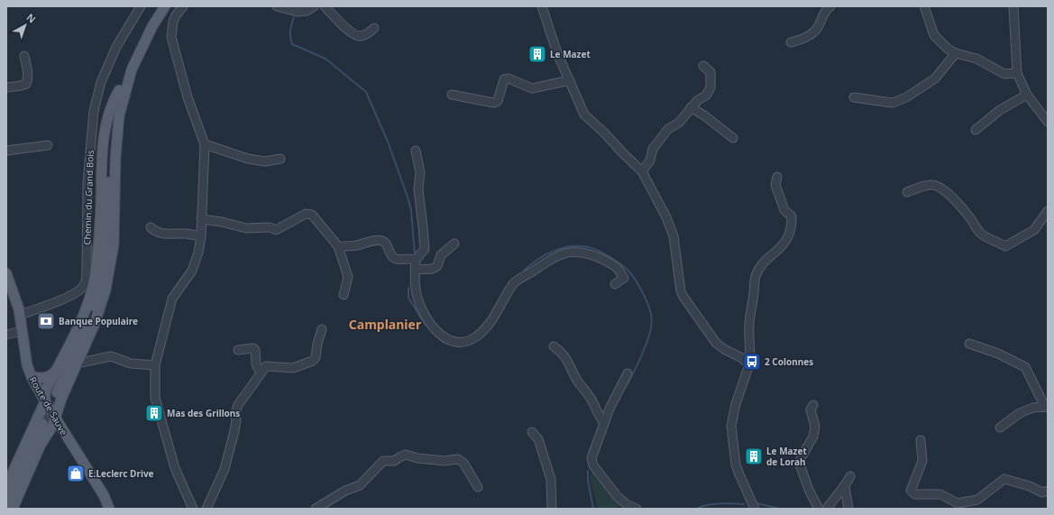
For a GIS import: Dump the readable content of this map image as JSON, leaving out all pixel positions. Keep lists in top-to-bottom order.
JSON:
{
  "streets": {
    "main road": ["Route de Sauve"],
    "street": ["Chemin du Grand Bois"]
  },
  "crossings": [
    ["Chemin du Grand Bois", "Route de Sauve"]
  ],
  "districts": ["Camplanier"],
  "places": {
    "building": ["Le Mazet", "Mas des Grillons", "Le Mazet de Lorah"],
    "bank": ["Banque Populaire"],
    "bus stop": ["2 Colonnes"],
    "shop": ["E.Leclerc Drive"]
  },
  "north": "top right"
}
